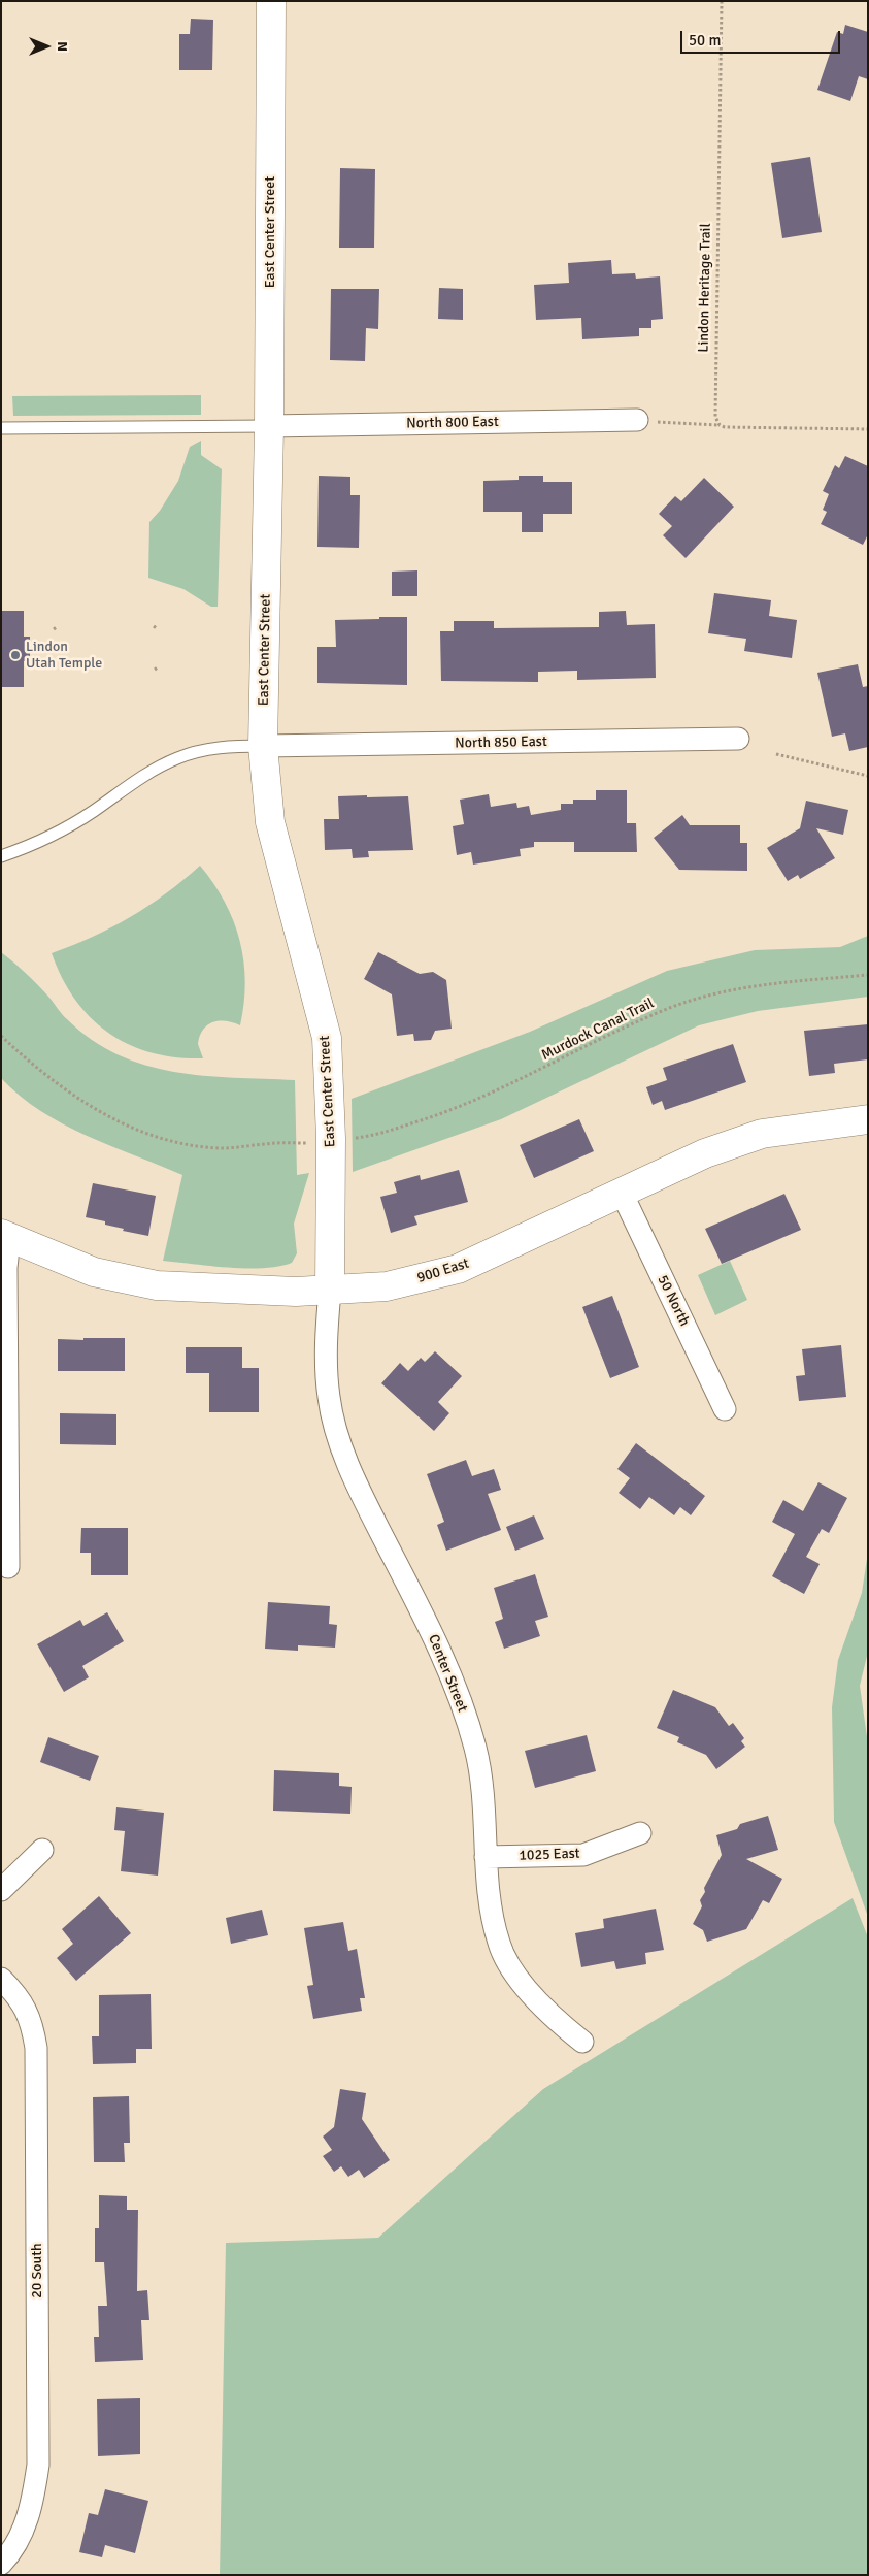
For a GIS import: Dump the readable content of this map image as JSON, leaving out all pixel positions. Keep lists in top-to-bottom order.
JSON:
{
  "streets": {
    "street": [
      "East Center Street",
      "North 800 East",
      "North 850 East",
      "900 East",
      "50 North",
      "Center Street",
      "1025 East",
      "20 South"
    ],
    "path": ["Lindon Heritage Trail", "Murdock Canal Trail"]
  },
  "crossings": [
    ["East Center Street", "North 800 East"],
    ["East Center Street", "North 850 East"],
    ["East Center Street", "900 East"],
    ["East Center Street", "Center Street"],
    ["900 East", "50 North"],
    ["900 East", "Center Street"],
    ["Center Street", "1025 East"]
  ],
  "places": ["Lindon Utah Temple"],
  "scale_bar": "50 m",
  "north": "right"
}
